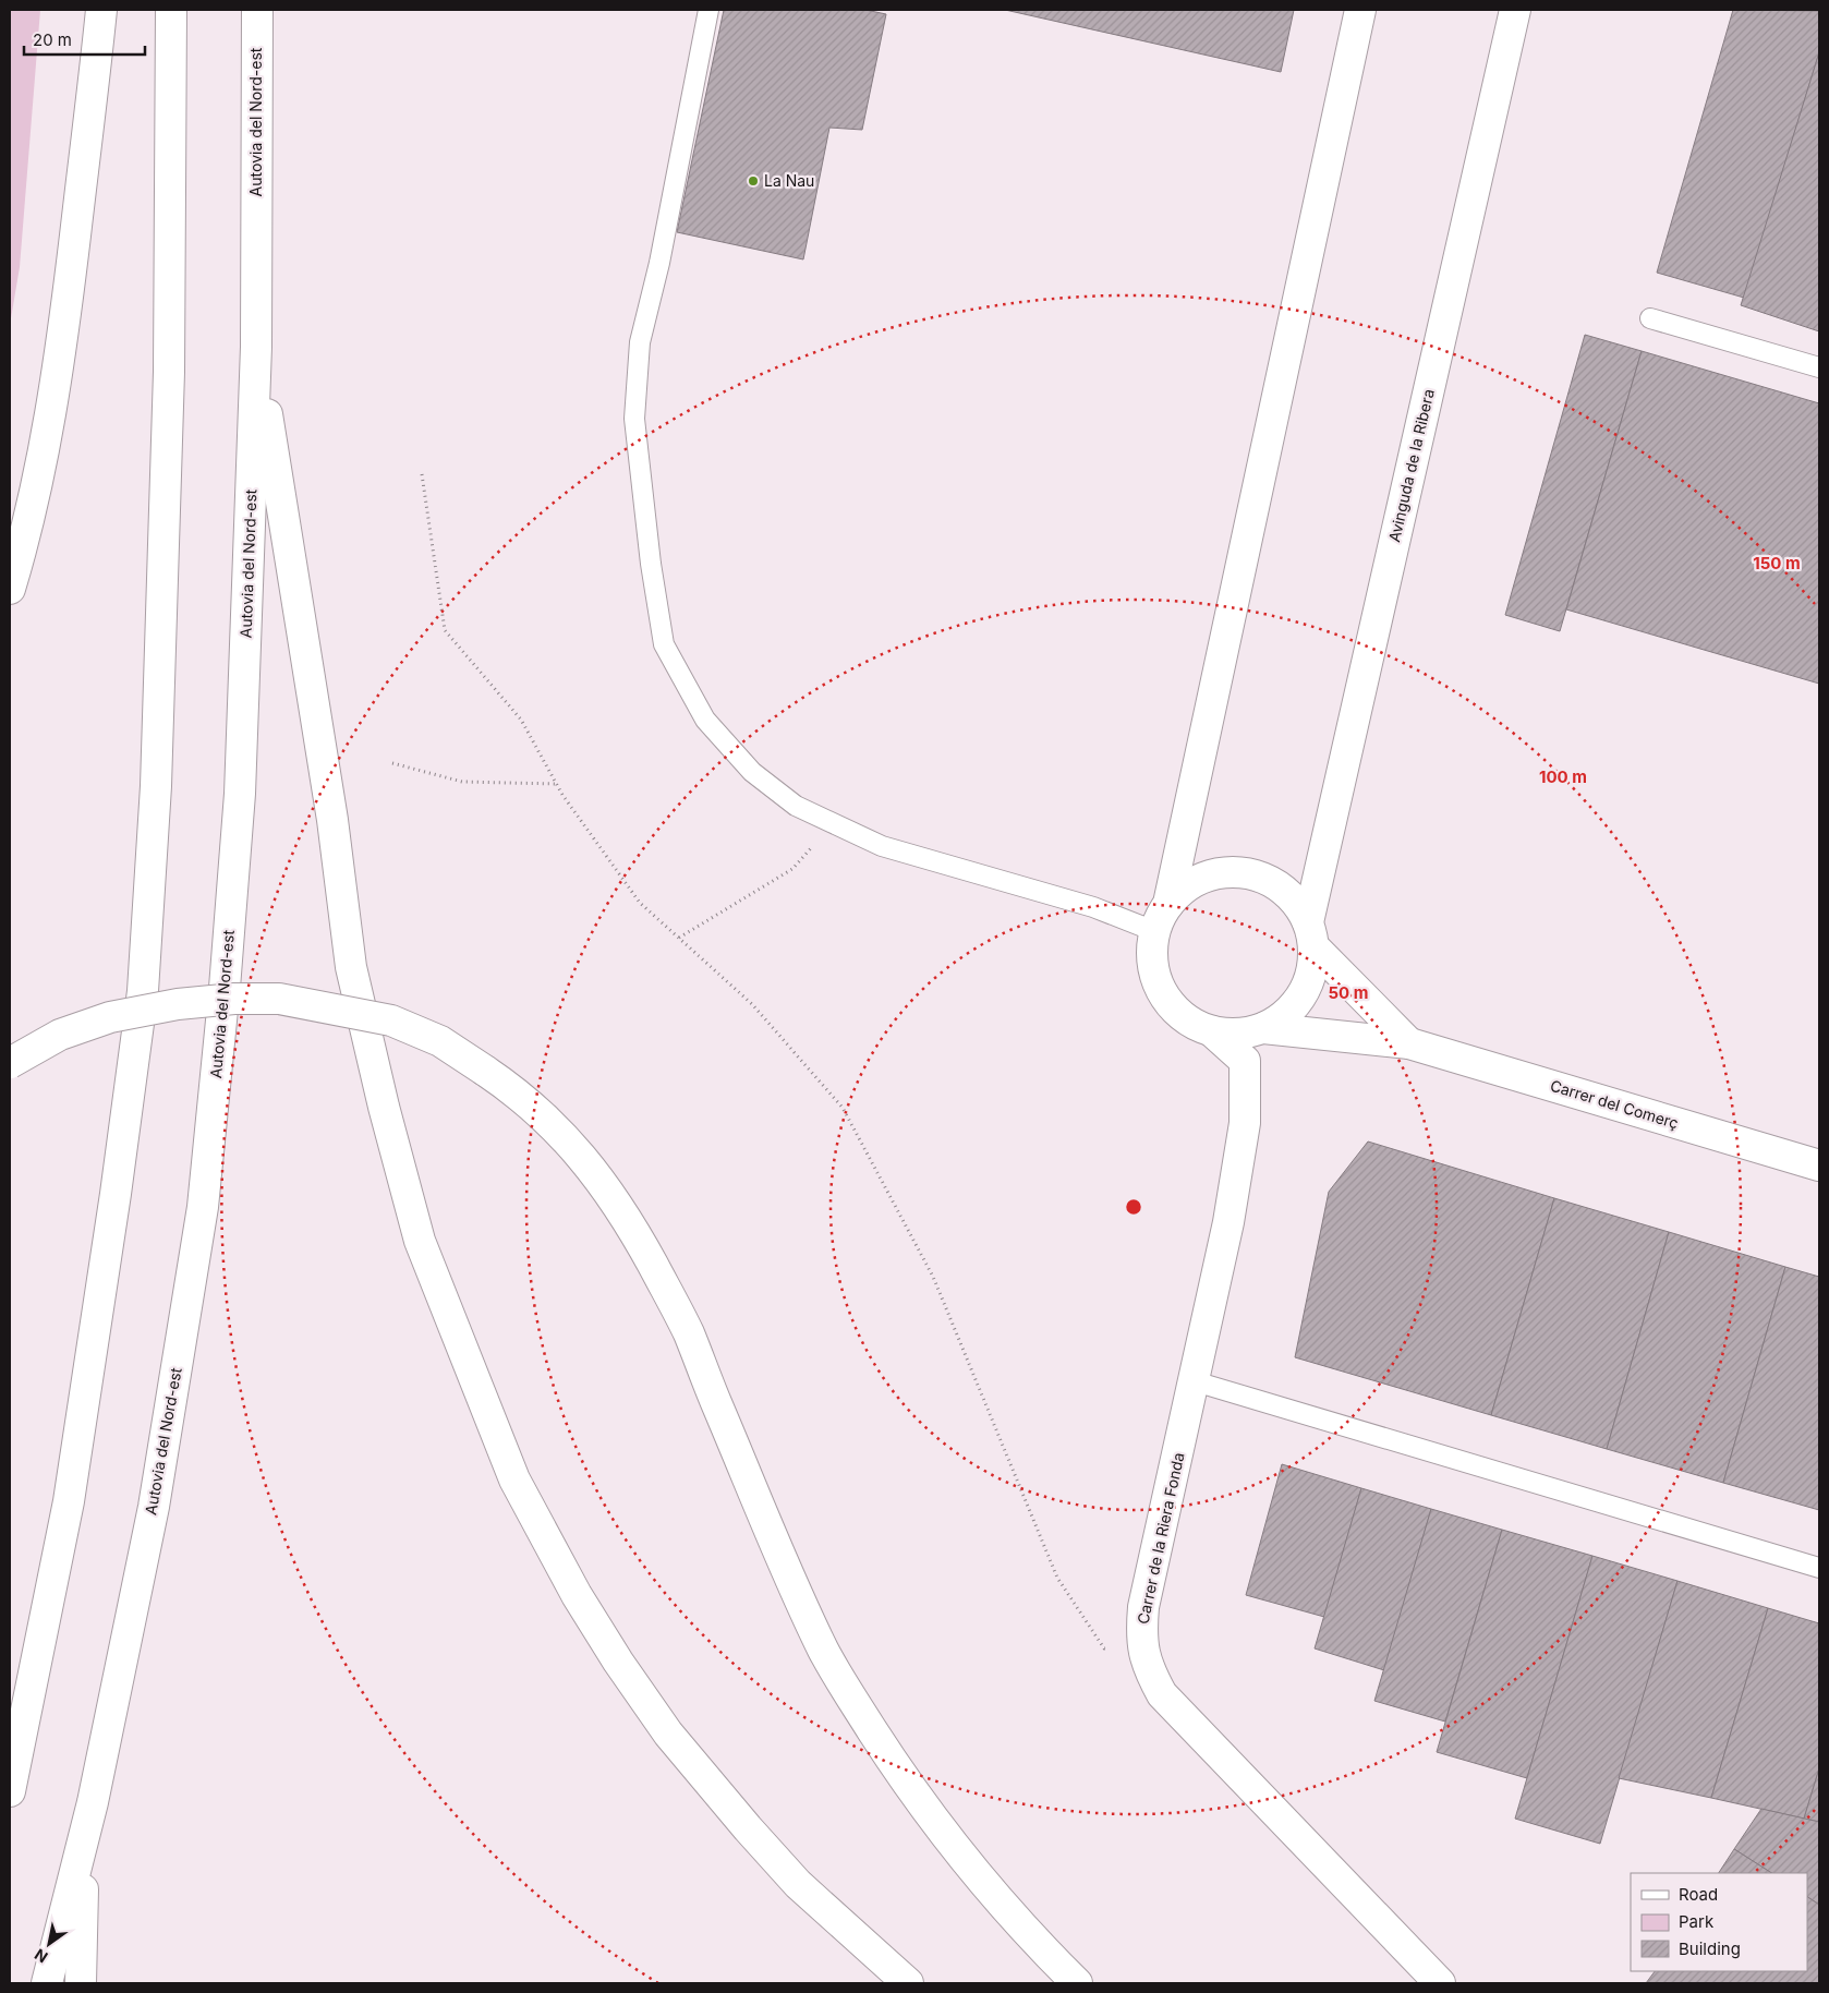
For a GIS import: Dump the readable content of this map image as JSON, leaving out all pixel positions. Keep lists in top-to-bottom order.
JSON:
{
  "streets": {
    "main road": [
      "Autovia del Nord-est",
      "Avinguda de la Ribera",
      "Carrer del Comerç",
      "Carrer de la Riera Fonda"
    ]
  },
  "crossings": [
    ["Avinguda de la Ribera", "Carrer del Comerç"],
    ["Avinguda de la Ribera", "Carrer de la Riera Fonda"],
    ["Carrer del Comerç", "Carrer de la Riera Fonda"]
  ],
  "places": ["La Nau"],
  "legend": ["Road", "Park", "Building"],
  "scale_bar": "20 m",
  "north": "bottom left",
  "rings": ["150 m", "100 m", "50 m"]
}
